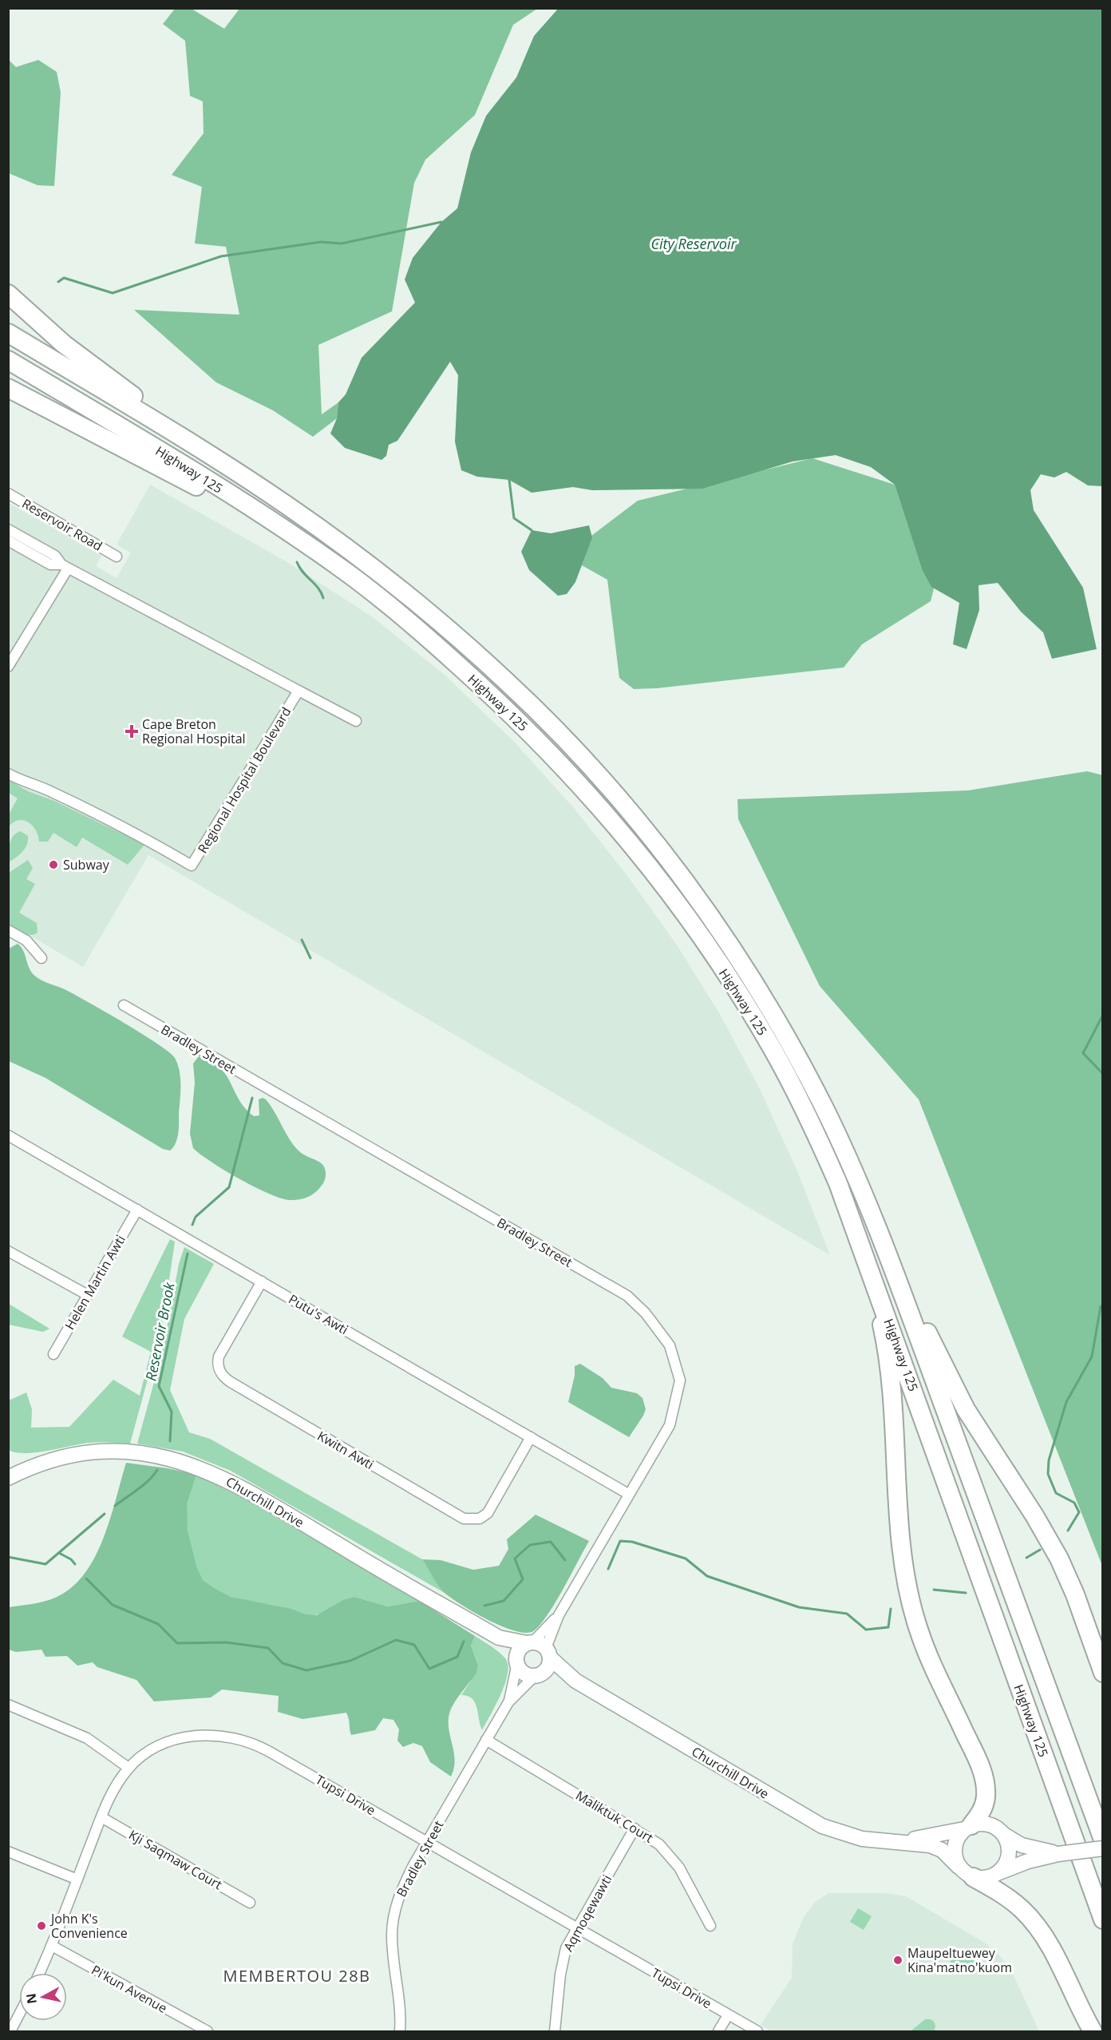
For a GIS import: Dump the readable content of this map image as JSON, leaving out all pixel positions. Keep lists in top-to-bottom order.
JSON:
{
  "streets": {
    "highway": ["Highway 125"],
    "main road": ["Churchill Drive"],
    "street": [
      "Reservoir Road",
      "Regional Hospital Boulevard",
      "Bradley Street",
      "Helen Martin Awti",
      "Putu's Awti",
      "Kwitn Awti",
      "Tupsi Drive",
      "Maliktuk Court",
      "Kji Saqmaw Court",
      "Aqmoqewawti",
      "Pi'kun Avenue"
    ]
  },
  "crossings": [
    ["Bradley Street", "Putu's Awti"],
    ["Bradley Street", "Churchill Drive"],
    ["Bradley Street", "Tupsi Drive"],
    ["Bradley Street", "Maliktuk Court"],
    ["Helen Martin Awti", "Putu's Awti"],
    ["Putu's Awti", "Kwitn Awti"],
    ["Tupsi Drive", "Kji Saqmaw Court"],
    ["Tupsi Drive", "Aqmoqewawti"],
    ["Tupsi Drive", "Pi'kun Avenue"],
    ["Maliktuk Court", "Aqmoqewawti"]
  ],
  "districts": ["MEMBERTOU 28B"],
  "water": ["City Reservoir", "Reservoir Brook"],
  "places": {
    "health": ["Cape Breton Regional Hospital"],
    "other": ["Subway", "John K's Convenience", "Maupeltuewey Kina'matno'kuom"]
  },
  "north": "left"
}
